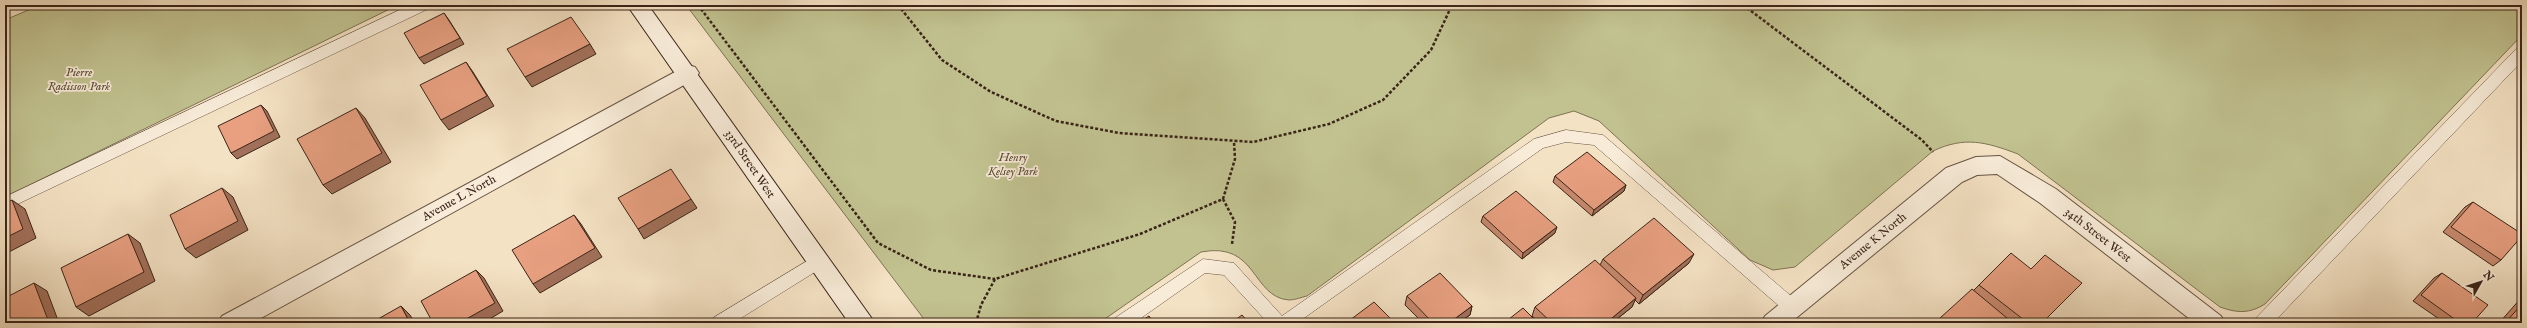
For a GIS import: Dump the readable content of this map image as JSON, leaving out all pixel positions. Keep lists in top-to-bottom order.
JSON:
{
  "streets": {
    "street": [
      "33rd Street West",
      "Avenue L North",
      "34th Street West",
      "Avenue K North"
    ]
  },
  "crossings": [
    ["33rd Street West", "Avenue L North"],
    ["34th Street West", "Avenue K North"]
  ],
  "parks": ["Pierre Radisson Park", "Henry Kelsey Park"],
  "north": "top right"
}
